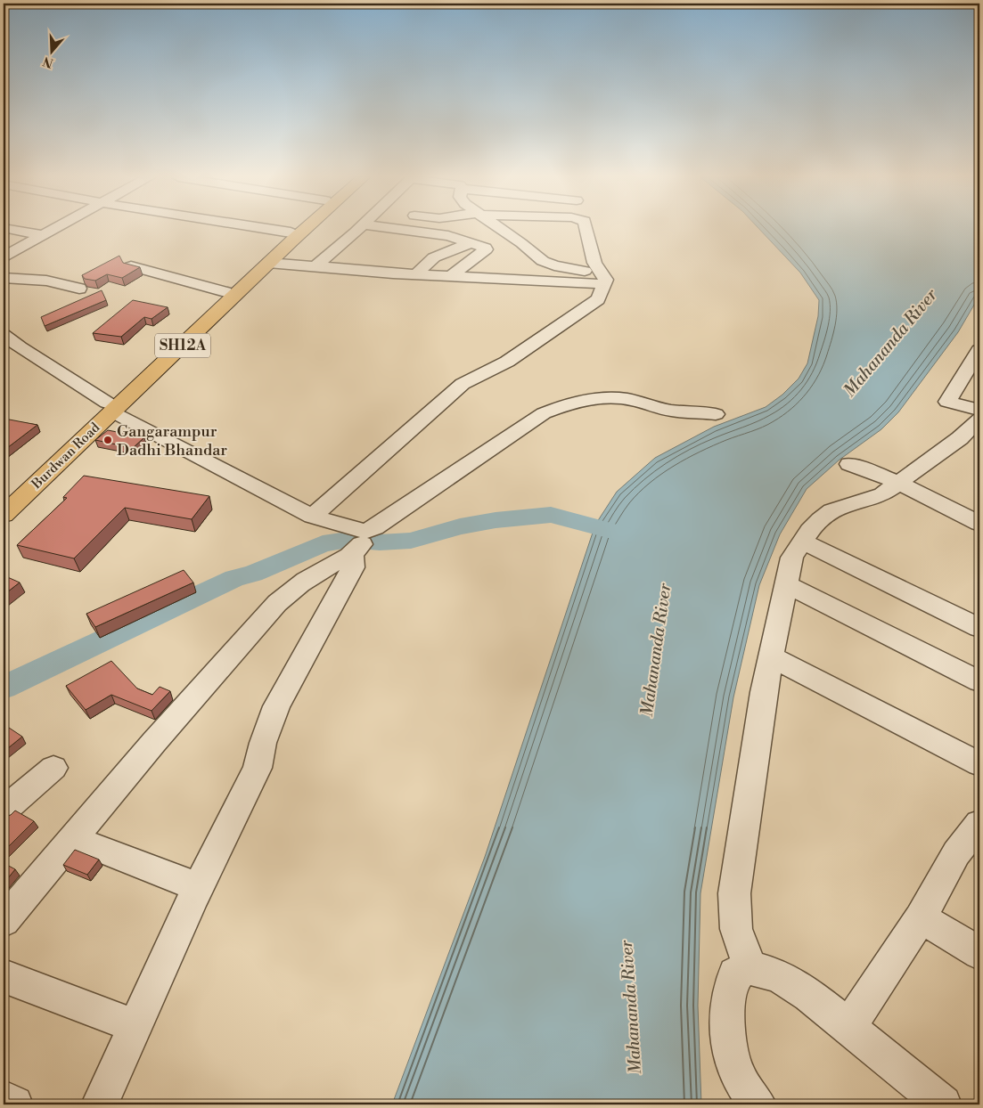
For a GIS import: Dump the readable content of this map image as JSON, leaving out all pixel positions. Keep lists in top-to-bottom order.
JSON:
{
  "streets": {
    "main road": ["SH12A", "Burdwan Road"]
  },
  "water": ["Mahananda River"],
  "places": ["Gangarampur Dadhi Bhandar"],
  "north": "bottom"
}
